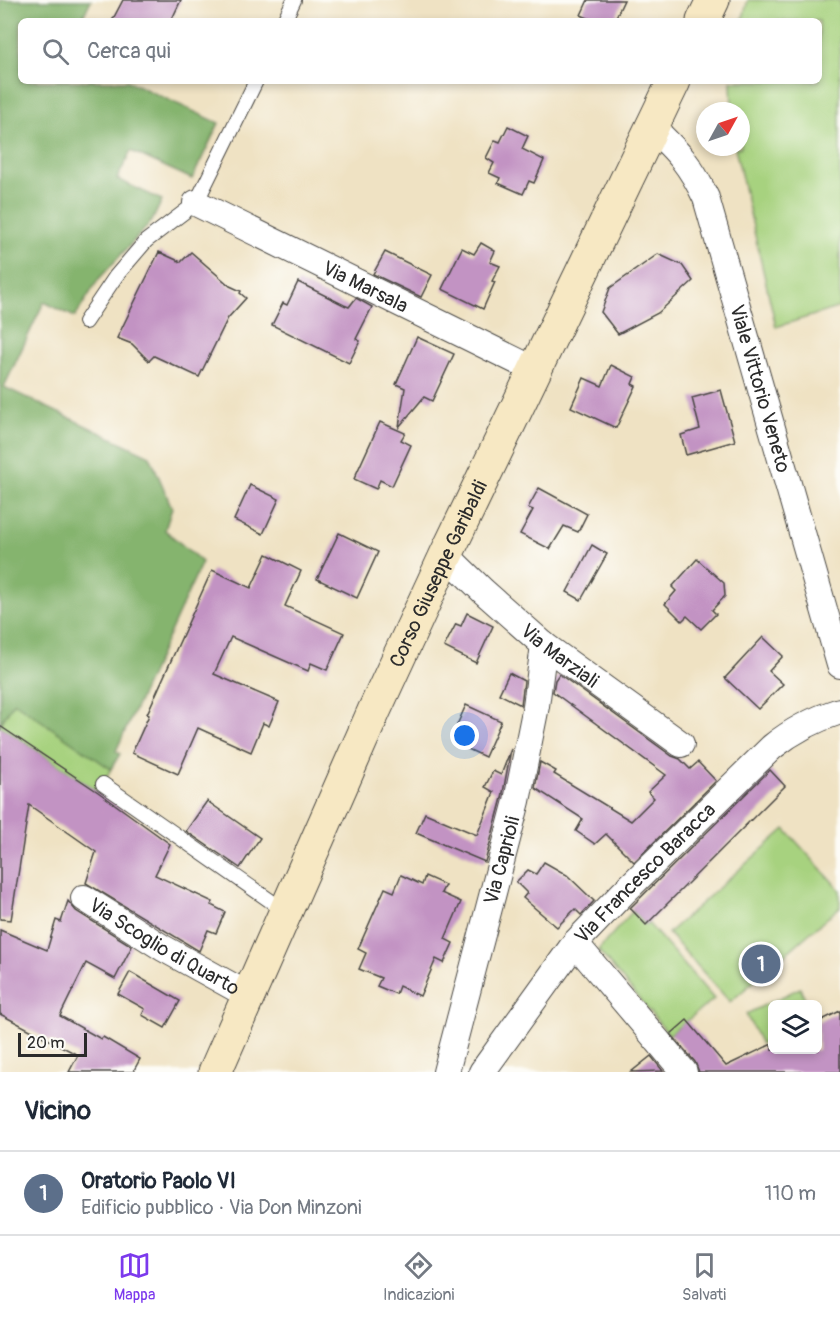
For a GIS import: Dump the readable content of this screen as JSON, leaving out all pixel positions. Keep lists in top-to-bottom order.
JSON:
{
  "streets": {
    "main road": ["Corso Giuseppe Garibaldi"],
    "street": [
      "Via Marsala",
      "Viale Vittorio Veneto",
      "Via Marziali",
      "Via Caprioli",
      "Via Francesco Baracca",
      "Via Scoglio di Quarto"
    ]
  },
  "crossings": [
    ["Via Marsala", "Corso Giuseppe Garibaldi"],
    ["Viale Vittorio Veneto", "Corso Giuseppe Garibaldi"],
    ["Corso Giuseppe Garibaldi", "Via Marziali"],
    ["Corso Giuseppe Garibaldi", "Via Scoglio di Quarto"],
    ["Via Marziali", "Via Caprioli"]
  ],
  "scale_bar": "20 m",
  "north": "top right",
  "page": {
    "search": "Cerca qui",
    "pins": "1",
    "scale": "20 m",
    "heading": "Vicino",
    "list": [
      {
        "mark": "1",
        "name": "Oratorio Paolo VI",
        "note": "Edificio pubblico · Via Don Minzoni",
        "value": "110 m"
      }
    ],
    "nav": ["Mappa", "Indicazioni", "Salvati"]
  }
}
